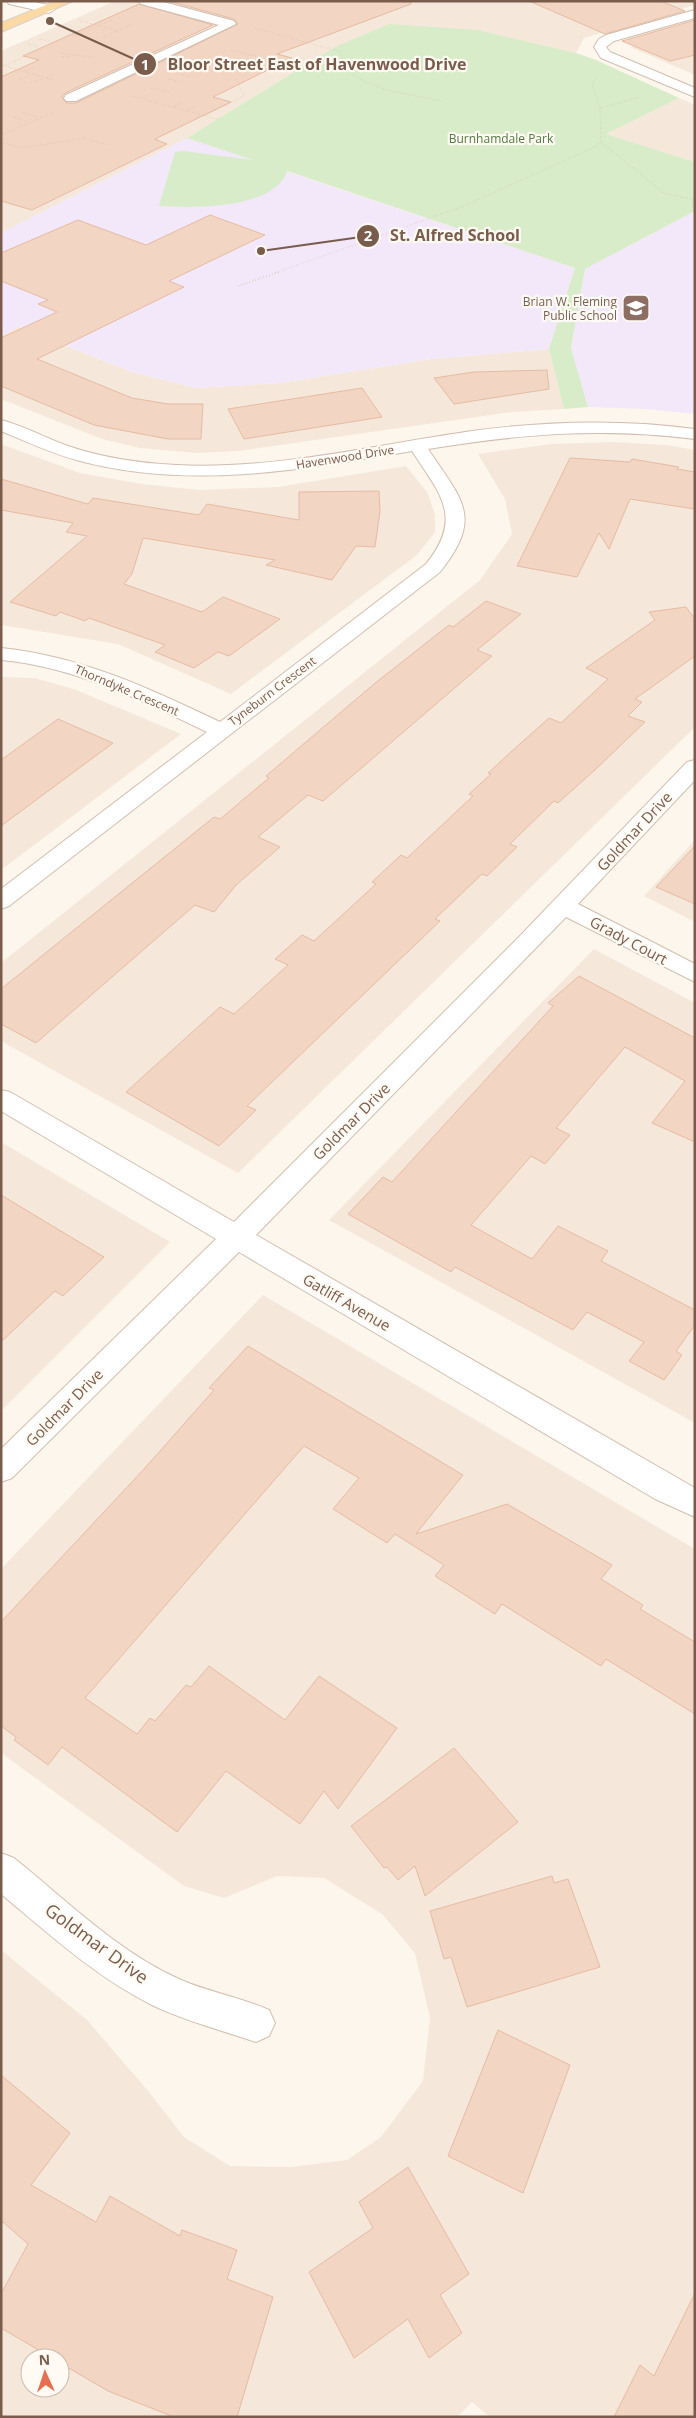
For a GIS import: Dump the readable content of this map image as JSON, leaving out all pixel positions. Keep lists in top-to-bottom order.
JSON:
{
  "streets": {
    "street": [
      "Havenwood Drive",
      "Thorndyke Crescent",
      "Tyneburn Crescent",
      "Goldmar Drive",
      "Grady Court",
      "Gatliff Avenue"
    ]
  },
  "crossings": [
    ["Havenwood Drive", "Tyneburn Crescent"],
    ["Thorndyke Crescent", "Tyneburn Crescent"],
    ["Goldmar Drive", "Grady Court"],
    ["Goldmar Drive", "Gatliff Avenue"]
  ],
  "parks": ["Burnhamdale Park"],
  "places": {
    "other": ["Bloor Street East of Havenwood Drive", "St. Alfred School"],
    "school or university": ["Brian W. Fleming Public School"]
  },
  "north": "top"
}
